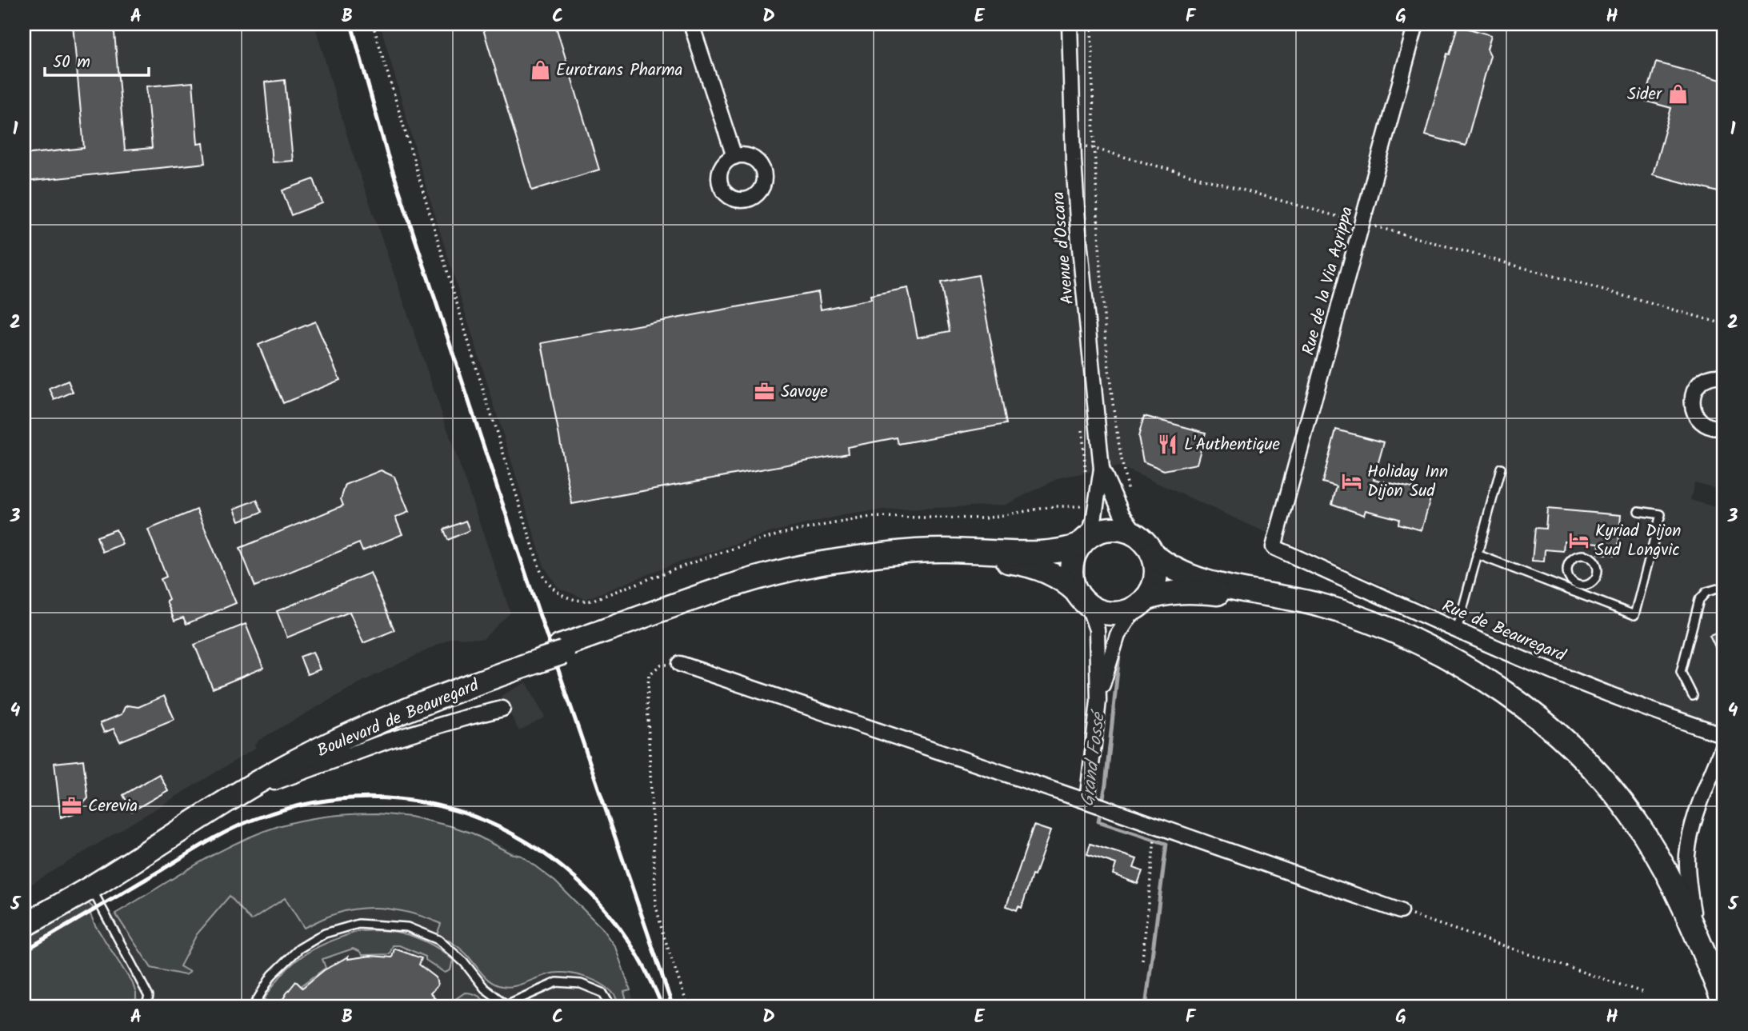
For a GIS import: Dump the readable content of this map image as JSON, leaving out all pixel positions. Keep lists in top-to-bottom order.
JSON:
{
  "streets": {
    "main road": ["Boulevard de Beauregard"],
    "street": ["Avenue d'Oscara", "Rue de la Via Agrippa", "Rue de Beauregard"]
  },
  "crossings": [
    ["Rue de la Via Agrippa", "Rue de Beauregard"]
  ],
  "water": ["Grand Fossé"],
  "places": {
    "shop": ["Eurotrans Pharma", "Sider"],
    "office": ["Savoye", "Cerevia"],
    "restaurant": ["L'Authentique"],
    "hotel": ["Holiday Inn Dijon Sud", "Kyriad Dijon Sud Longvic"]
  },
  "scale_bar": "50 m",
  "grid": {
    "columns": [
      "A",
      "B",
      "C",
      "D",
      "E",
      "F",
      "G",
      "H"
    ],
    "rows": [
      "1",
      "2",
      "3",
      "4",
      "5"
    ]
  }
}
